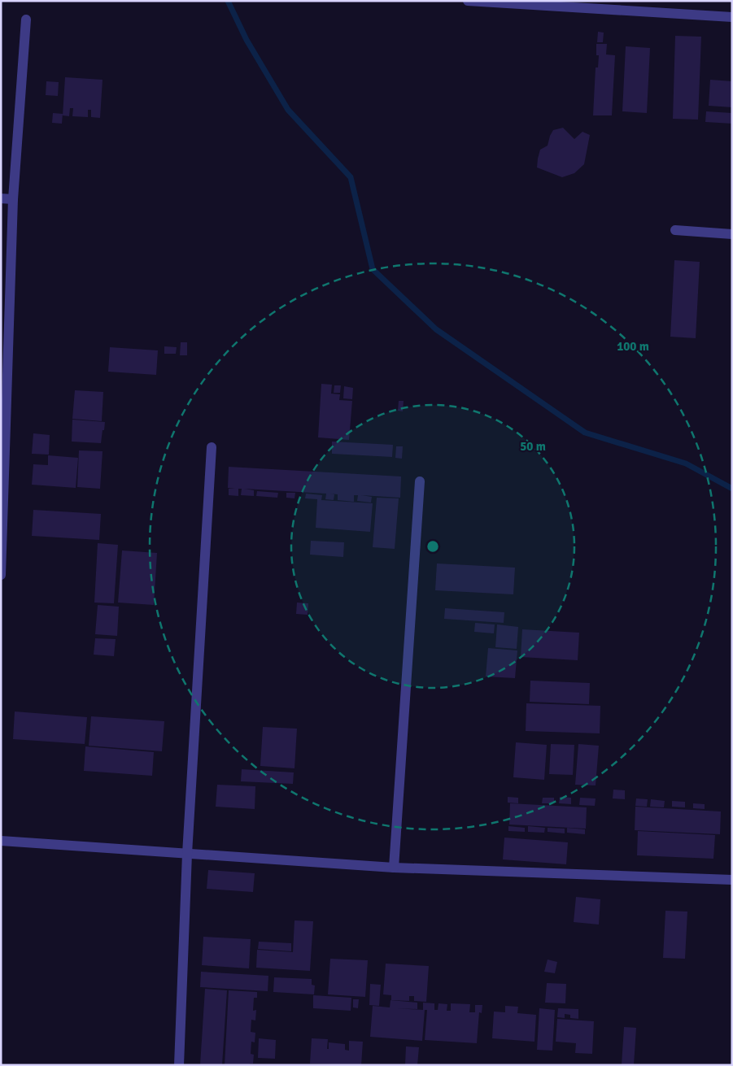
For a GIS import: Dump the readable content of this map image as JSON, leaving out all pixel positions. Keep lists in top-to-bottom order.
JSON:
{
  "rings": ["100 m", "50 m"]
}
